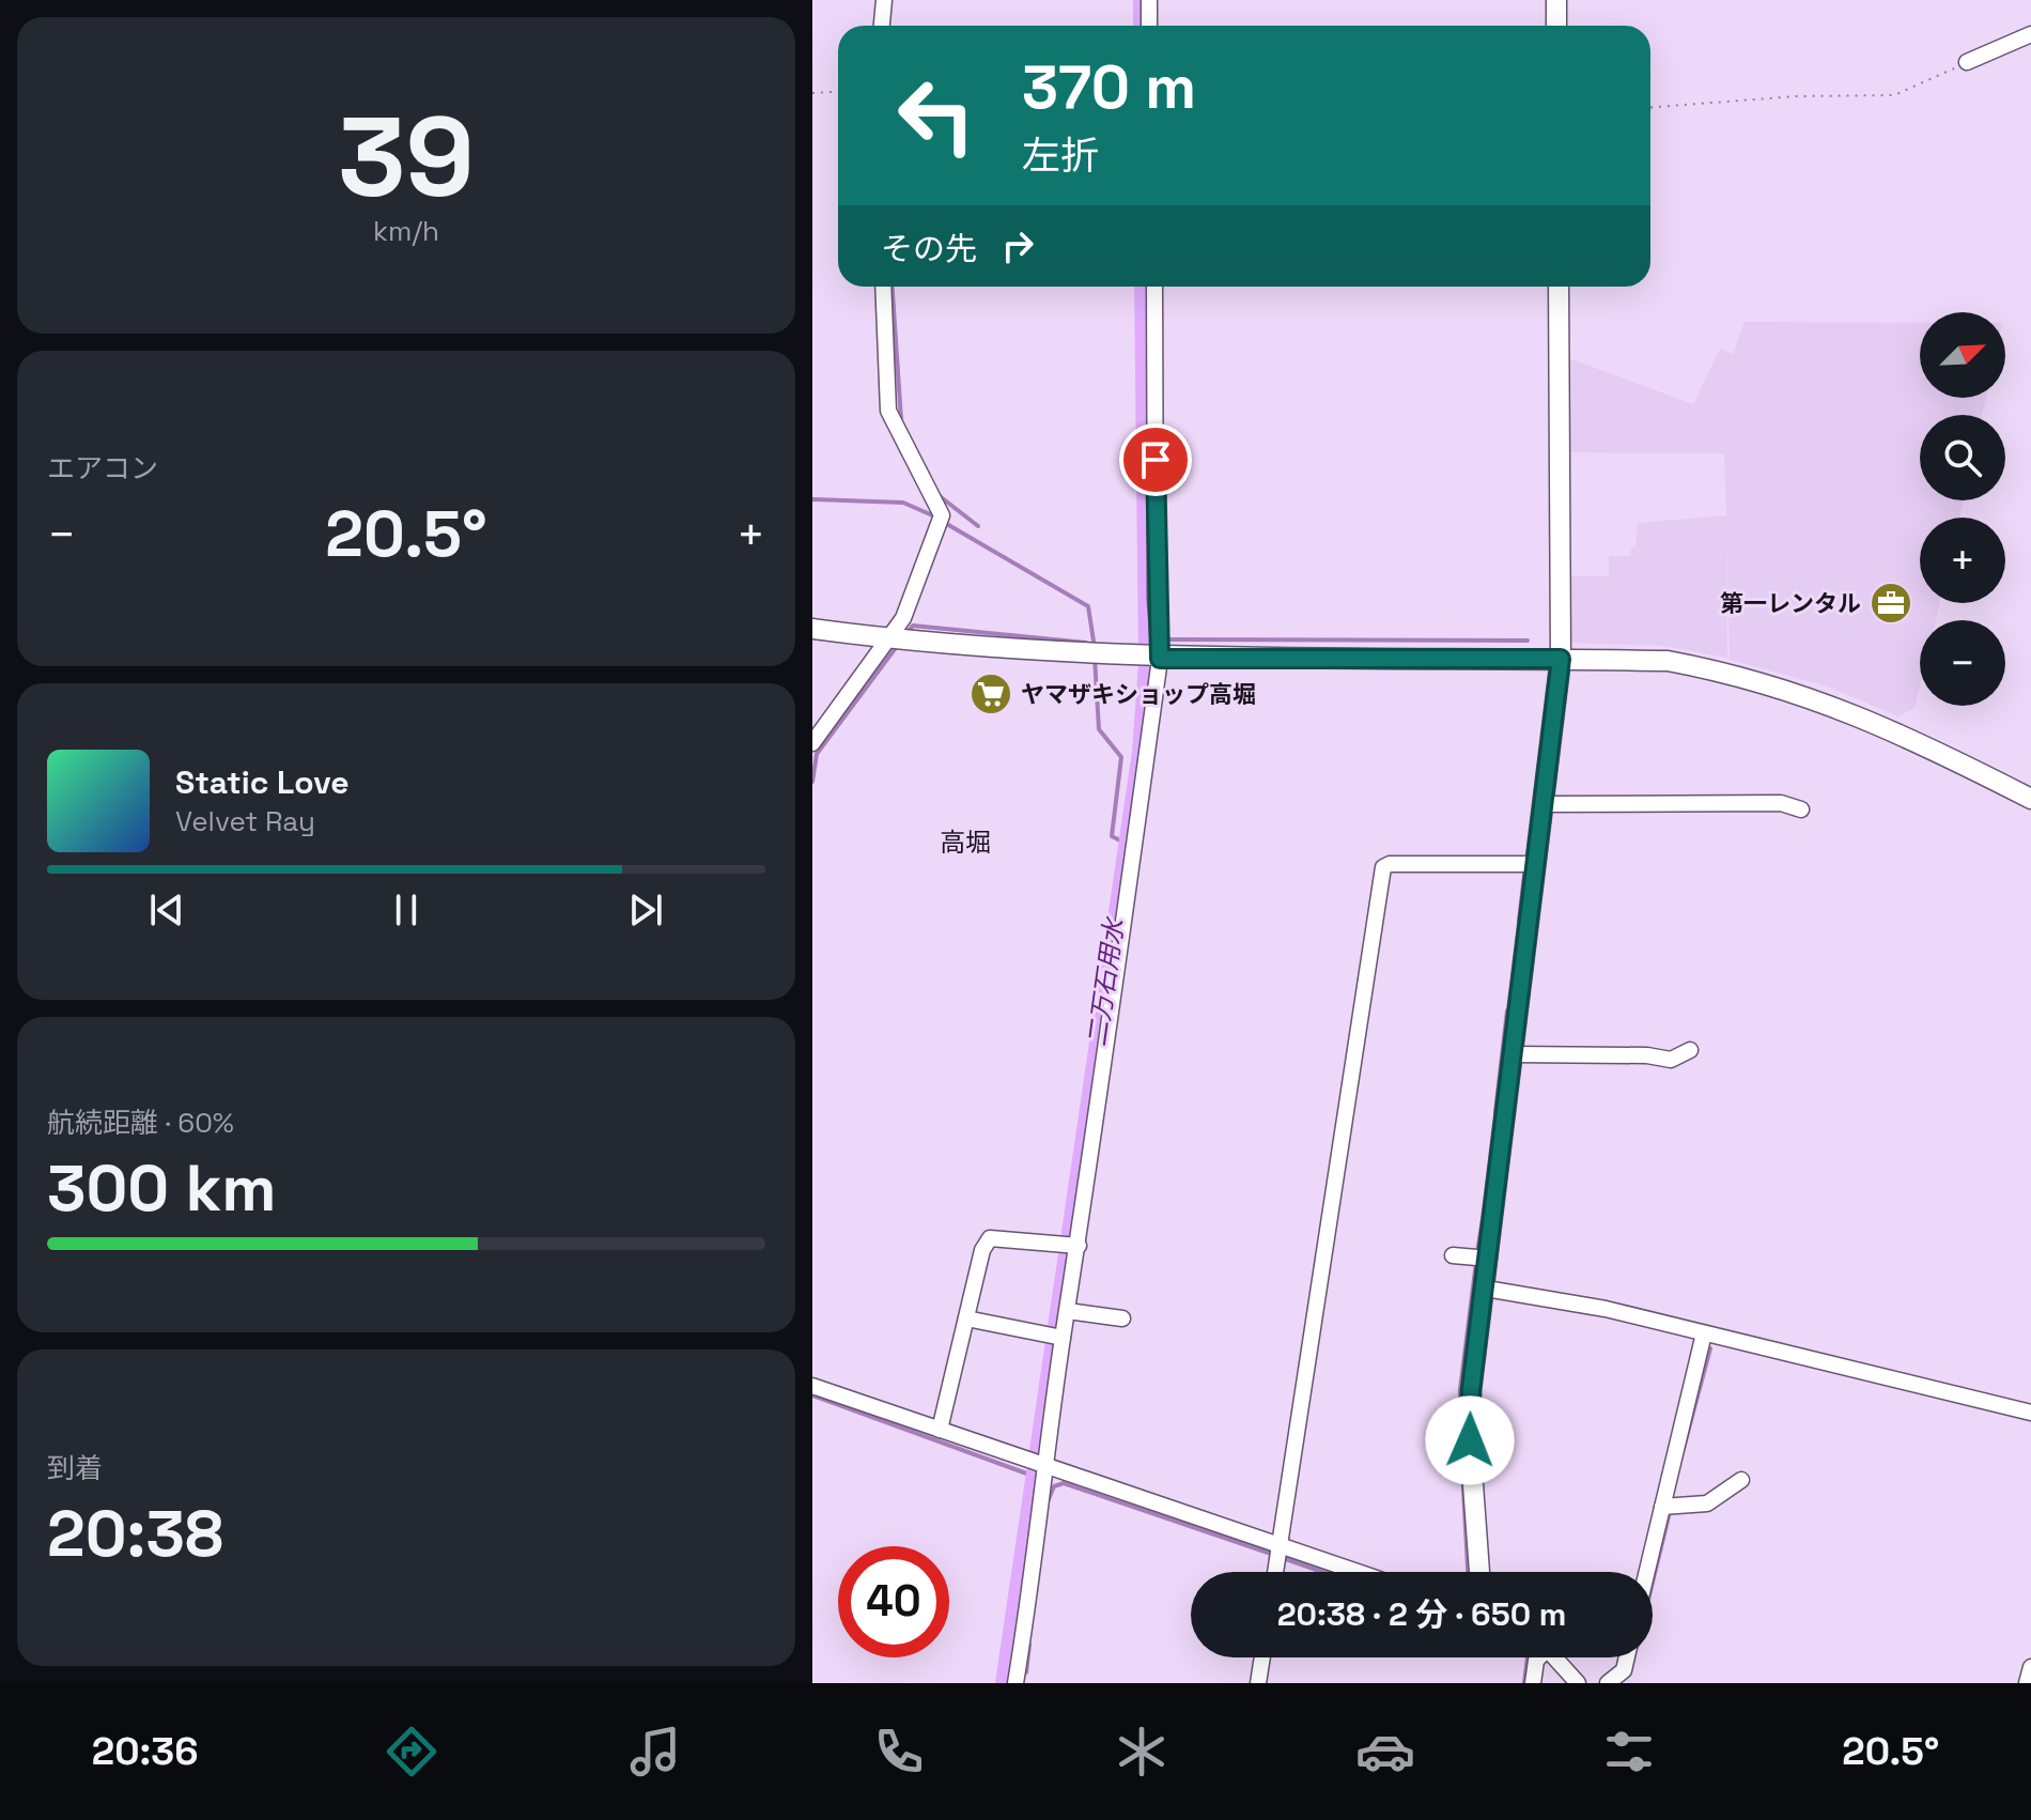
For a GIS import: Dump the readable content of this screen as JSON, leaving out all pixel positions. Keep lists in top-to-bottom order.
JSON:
{
  "districts": ["高堀"],
  "water": ["二万石用水"],
  "places": {
    "office": ["第一レンタル"],
    "supermarket": ["ヤマザキショップ高堀"]
  },
  "north": "top right",
  "page": {
    "tile": [
      ["39", "km/h"],
      "エアコン",
      ["航続距離 · 60%", "300 km"],
      ["到着", "20:38"]
    ],
    "turn": ["370 m", "左折"],
    "then": "その先",
    "map_buttons": ["+", "−"],
    "heat": ["−", "20.5°", "+"],
    "song": ["Static Love", "Velvet Ray"],
    "limit": "40",
    "trip": "20:38 · 2 分 · 650 m",
    "tabs": ["20:36", "20.5°"]
  }
}
